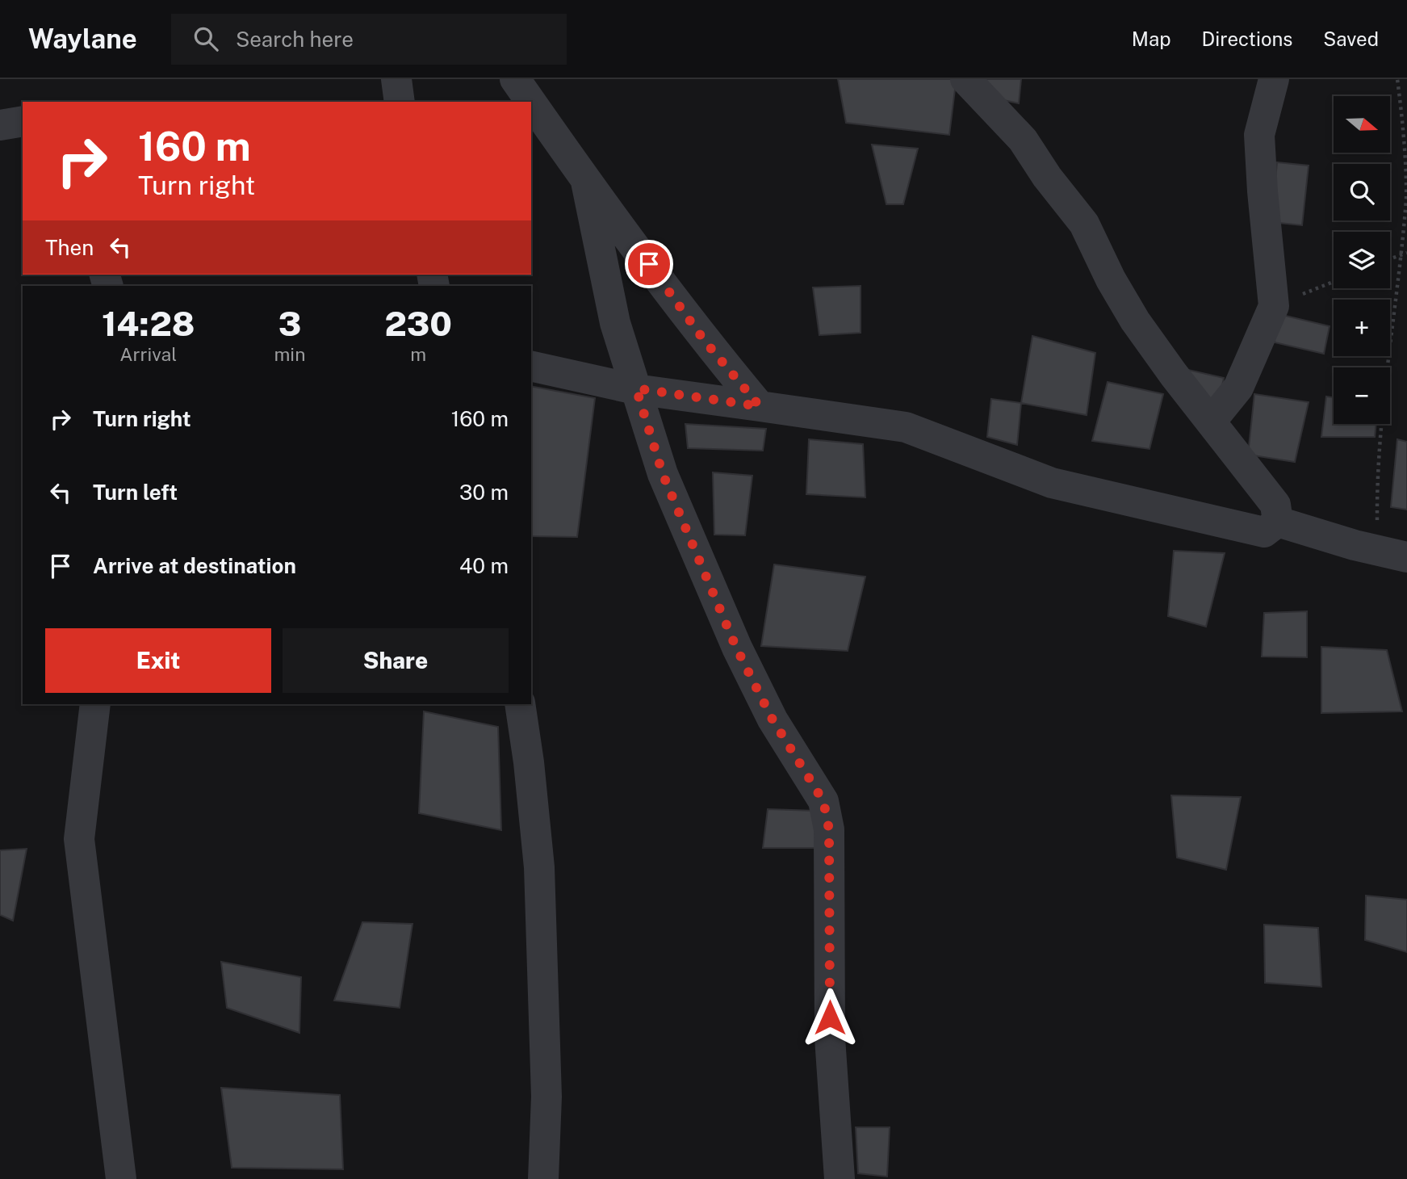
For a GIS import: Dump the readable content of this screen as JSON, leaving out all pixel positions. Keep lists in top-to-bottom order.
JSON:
{
  "north": "right",
  "page": {
    "header": "Waylane",
    "search": "Search here",
    "nav": ["Map", "Directions", "Saved"],
    "map_buttons": ["+", "−"],
    "turn": ["160 m", "Turn right"],
    "then": "Then",
    "eta": [
      "14:28",
      "Arrival",
      "3",
      "min",
      "230",
      "m"
    ],
    "list": [
      {
        "name": "Turn right",
        "value": "160 m"
      },
      {
        "name": "Turn left",
        "value": "30 m"
      },
      {
        "name": "Arrive at destination",
        "value": "40 m"
      }
    ],
    "buttons": ["Exit", "Share"]
  }
}
